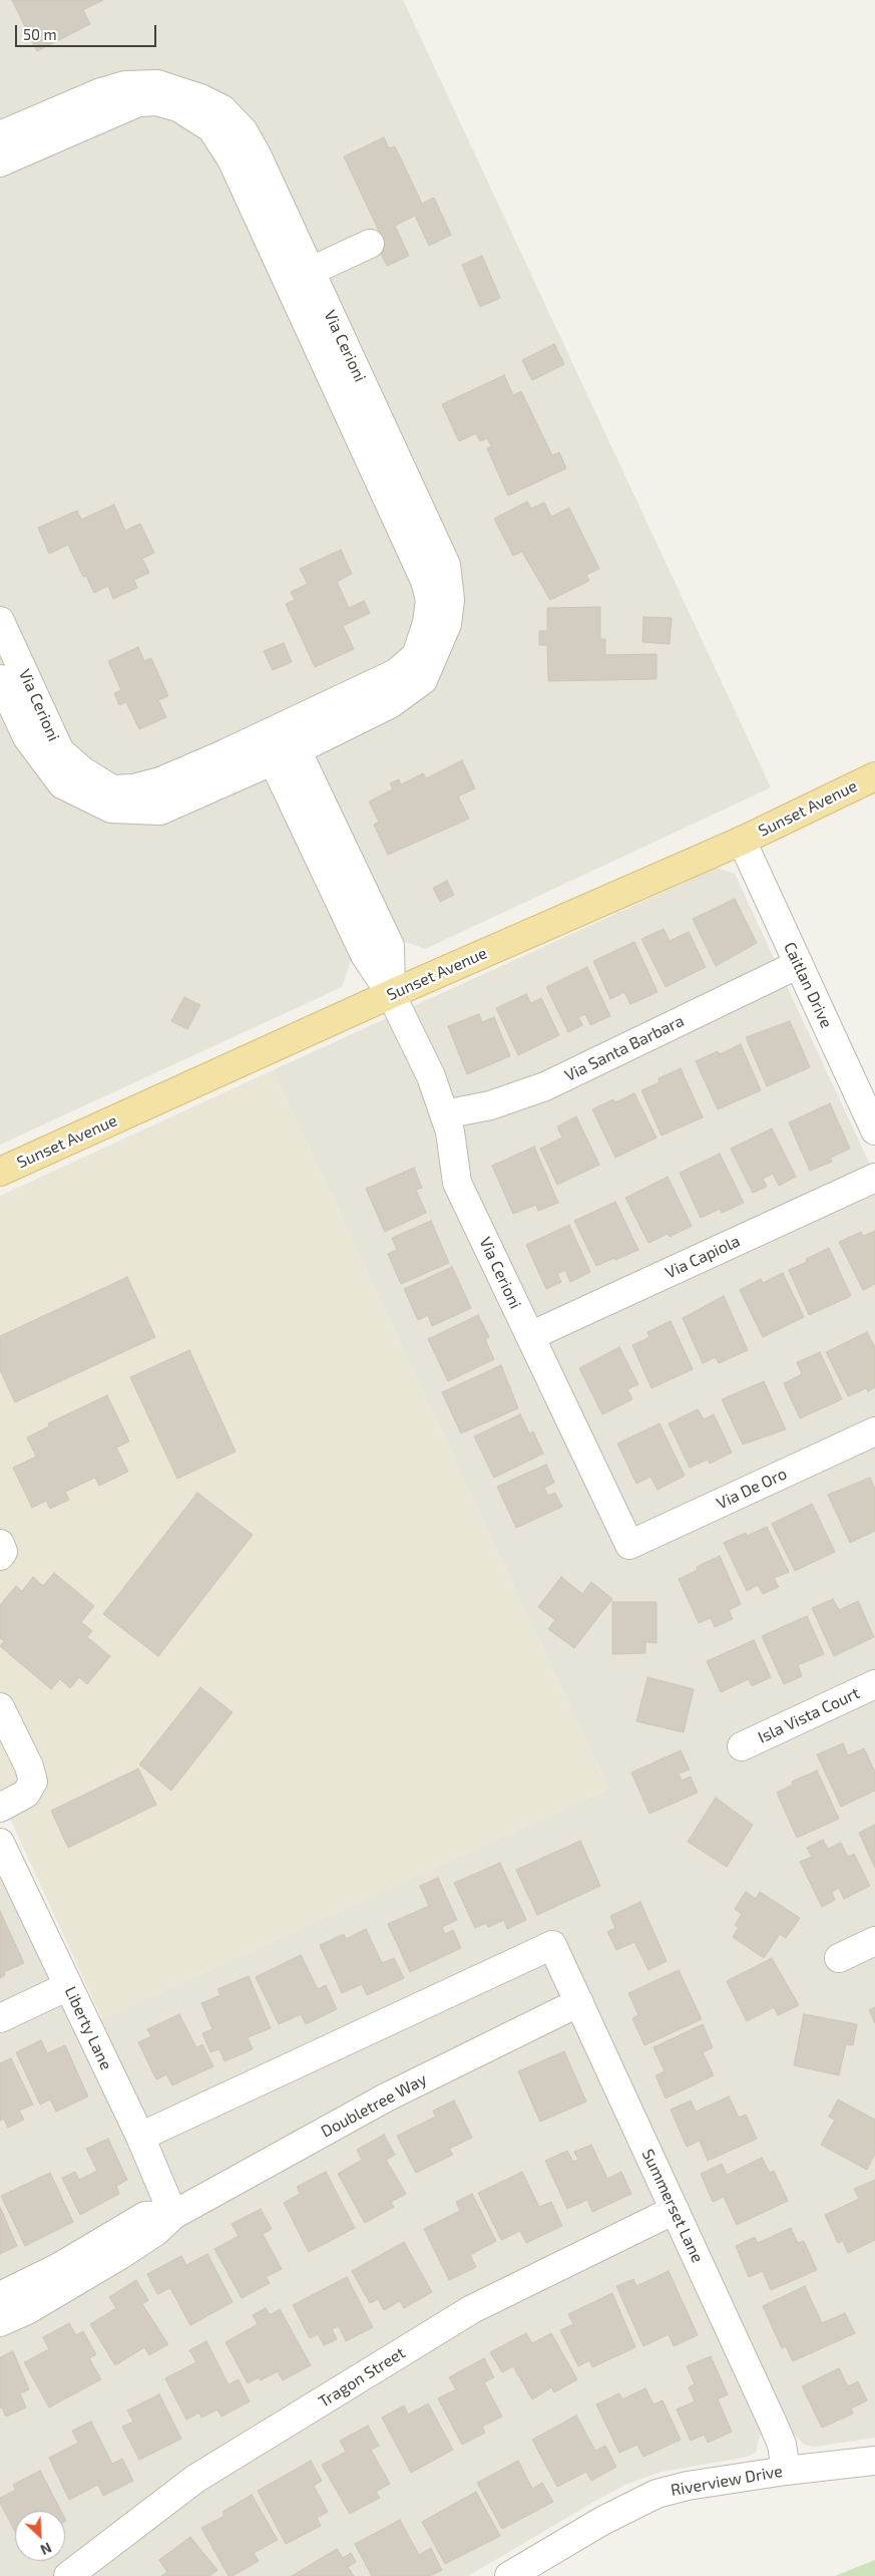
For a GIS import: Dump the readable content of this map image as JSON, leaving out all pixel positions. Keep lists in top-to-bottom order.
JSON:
{
  "streets": {
    "main road": ["Sunset Avenue"],
    "street": [
      "Via Cerioni",
      "Caitlan Drive",
      "Via Santa Barbara",
      "Via Capiola",
      "Via De Oro",
      "Isla Vista Court",
      "Liberty Lane",
      "Doubletree Way",
      "Summerset Lane",
      "Tragon Street",
      "Riverview Drive"
    ]
  },
  "crossings": [
    ["Via Cerioni", "Sunset Avenue"],
    ["Via Cerioni", "Via Santa Barbara"],
    ["Via Cerioni", "Via Capiola"],
    ["Via Cerioni", "Via De Oro"],
    ["Sunset Avenue", "Caitlan Drive"],
    ["Caitlan Drive", "Via Santa Barbara"],
    ["Liberty Lane", "Doubletree Way"],
    ["Liberty Lane", "Summerset Lane"],
    ["Doubletree Way", "Summerset Lane"],
    ["Summerset Lane", "Tragon Street"],
    ["Summerset Lane", "Riverview Drive"]
  ],
  "scale_bar": "50 m",
  "north": "bottom right"
}
